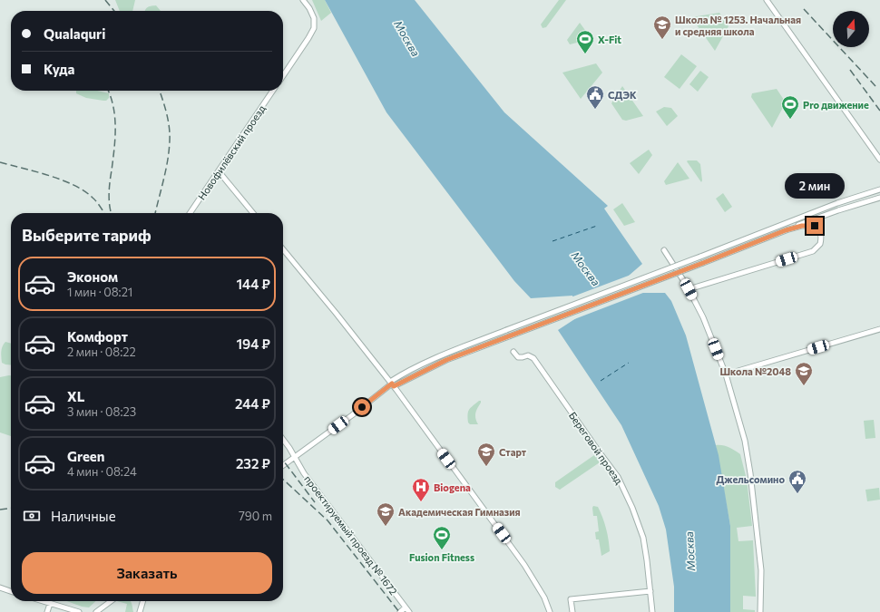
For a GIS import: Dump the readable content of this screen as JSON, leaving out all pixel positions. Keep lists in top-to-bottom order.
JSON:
{
  "streets": {
    "street": ["Новофилёвский проезд", "Береговой проезд", "проектируемый проезд № 1672"]
  },
  "water": ["Москва"],
  "places": {
    "school or university": [
      "Школа № 1253. Начальная и средняя школа",
      "Школа №2048",
      "Старт",
      "Академическая Гимназия"
    ],
    "sports": ["X-Fit", "Pro движение", "Fusion Fitness"],
    "public building": ["СДЭК", "Джельсомино"],
    "hospital": ["Biogena"]
  },
  "north": "top",
  "page": {
    "banner": ["Qualaquri", "Куда"],
    "bubble": "2 мин",
    "heading": "Выберите тариф",
    "list": [
      {
        "name": "Эконом",
        "note": "1 мин · 08:21",
        "value": "144 ₽"
      },
      {
        "name": "Комфорт",
        "note": "2 мин · 08:22",
        "value": "194 ₽"
      },
      {
        "name": "XL",
        "note": "3 мин · 08:23",
        "value": "244 ₽"
      },
      {
        "name": "Green",
        "note": "4 мин · 08:24",
        "value": "232 ₽"
      }
    ],
    "pay": ["Наличные", "790 m"],
    "buttons": "Заказать"
  }
}
